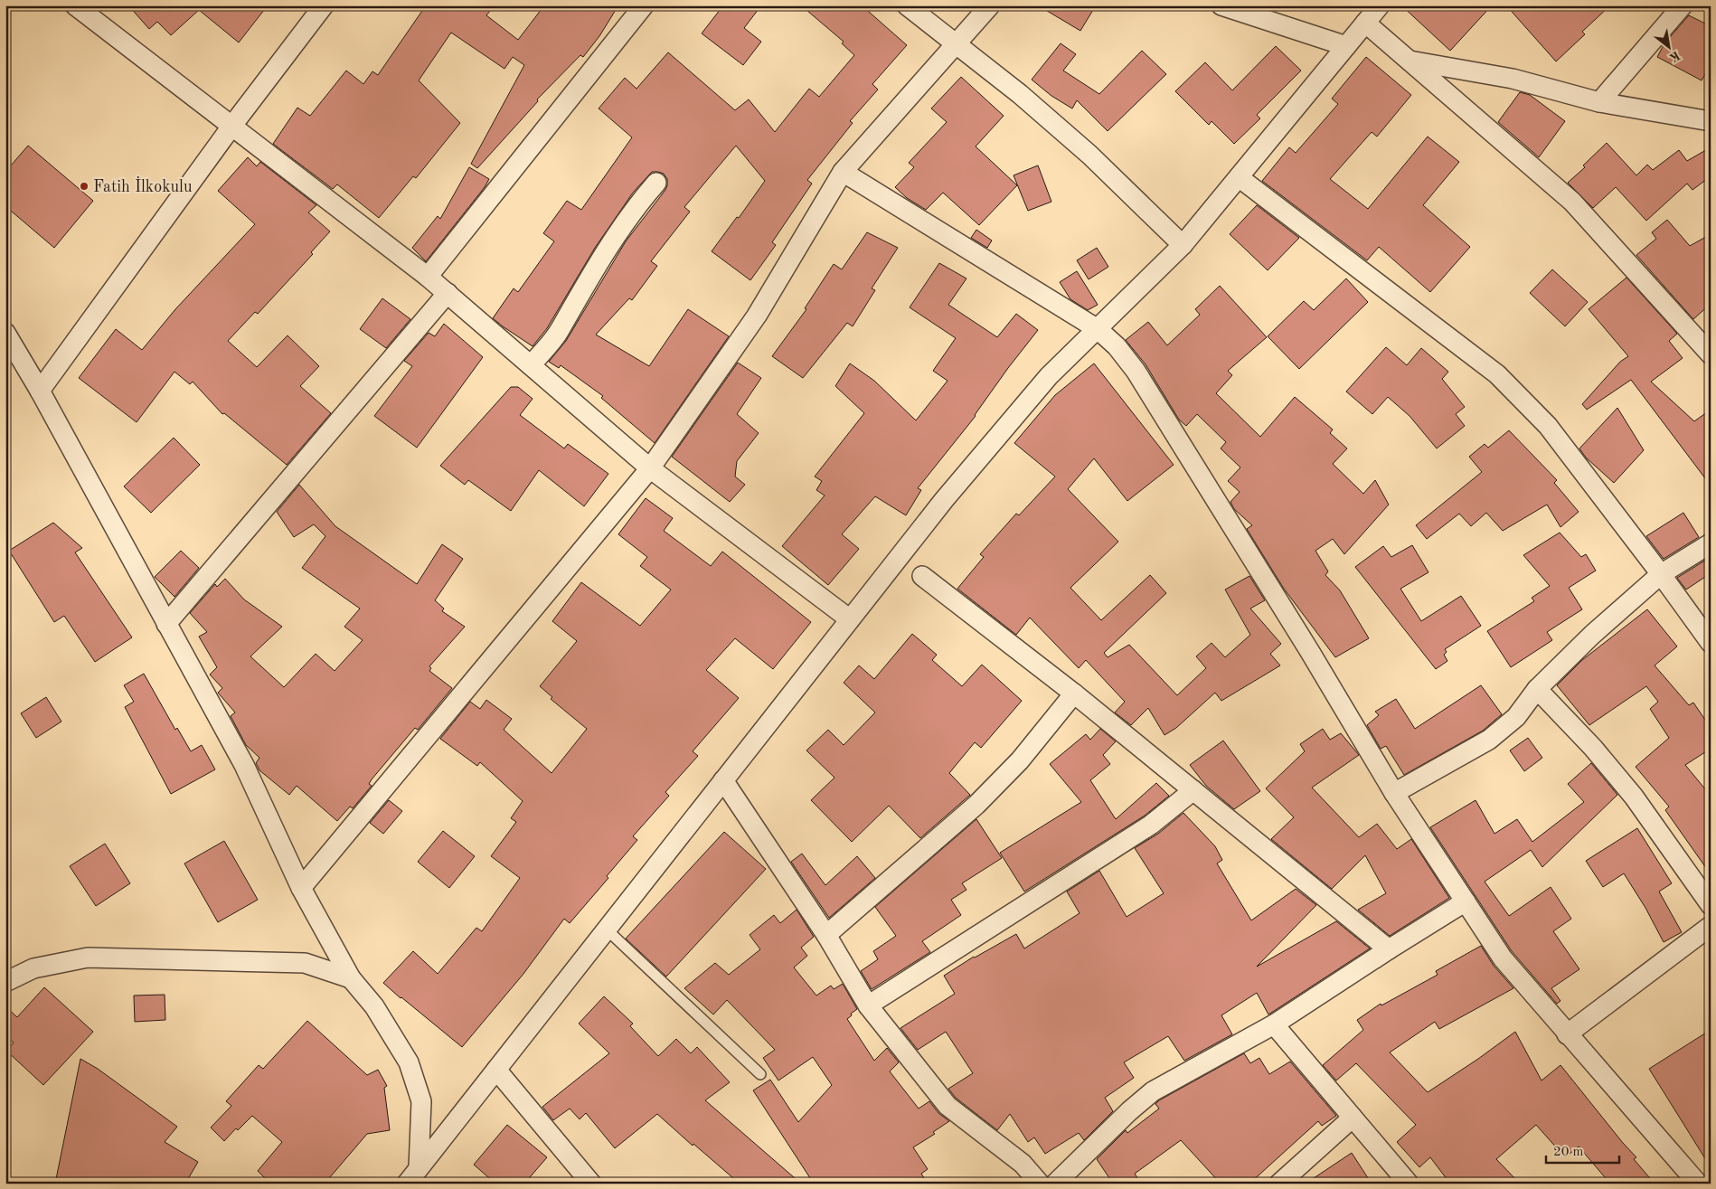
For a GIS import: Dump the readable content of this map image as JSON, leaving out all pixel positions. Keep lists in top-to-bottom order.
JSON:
{
  "places": ["Fatih İlkokulu"],
  "scale_bar": "20 m",
  "north": "bottom right"
}
